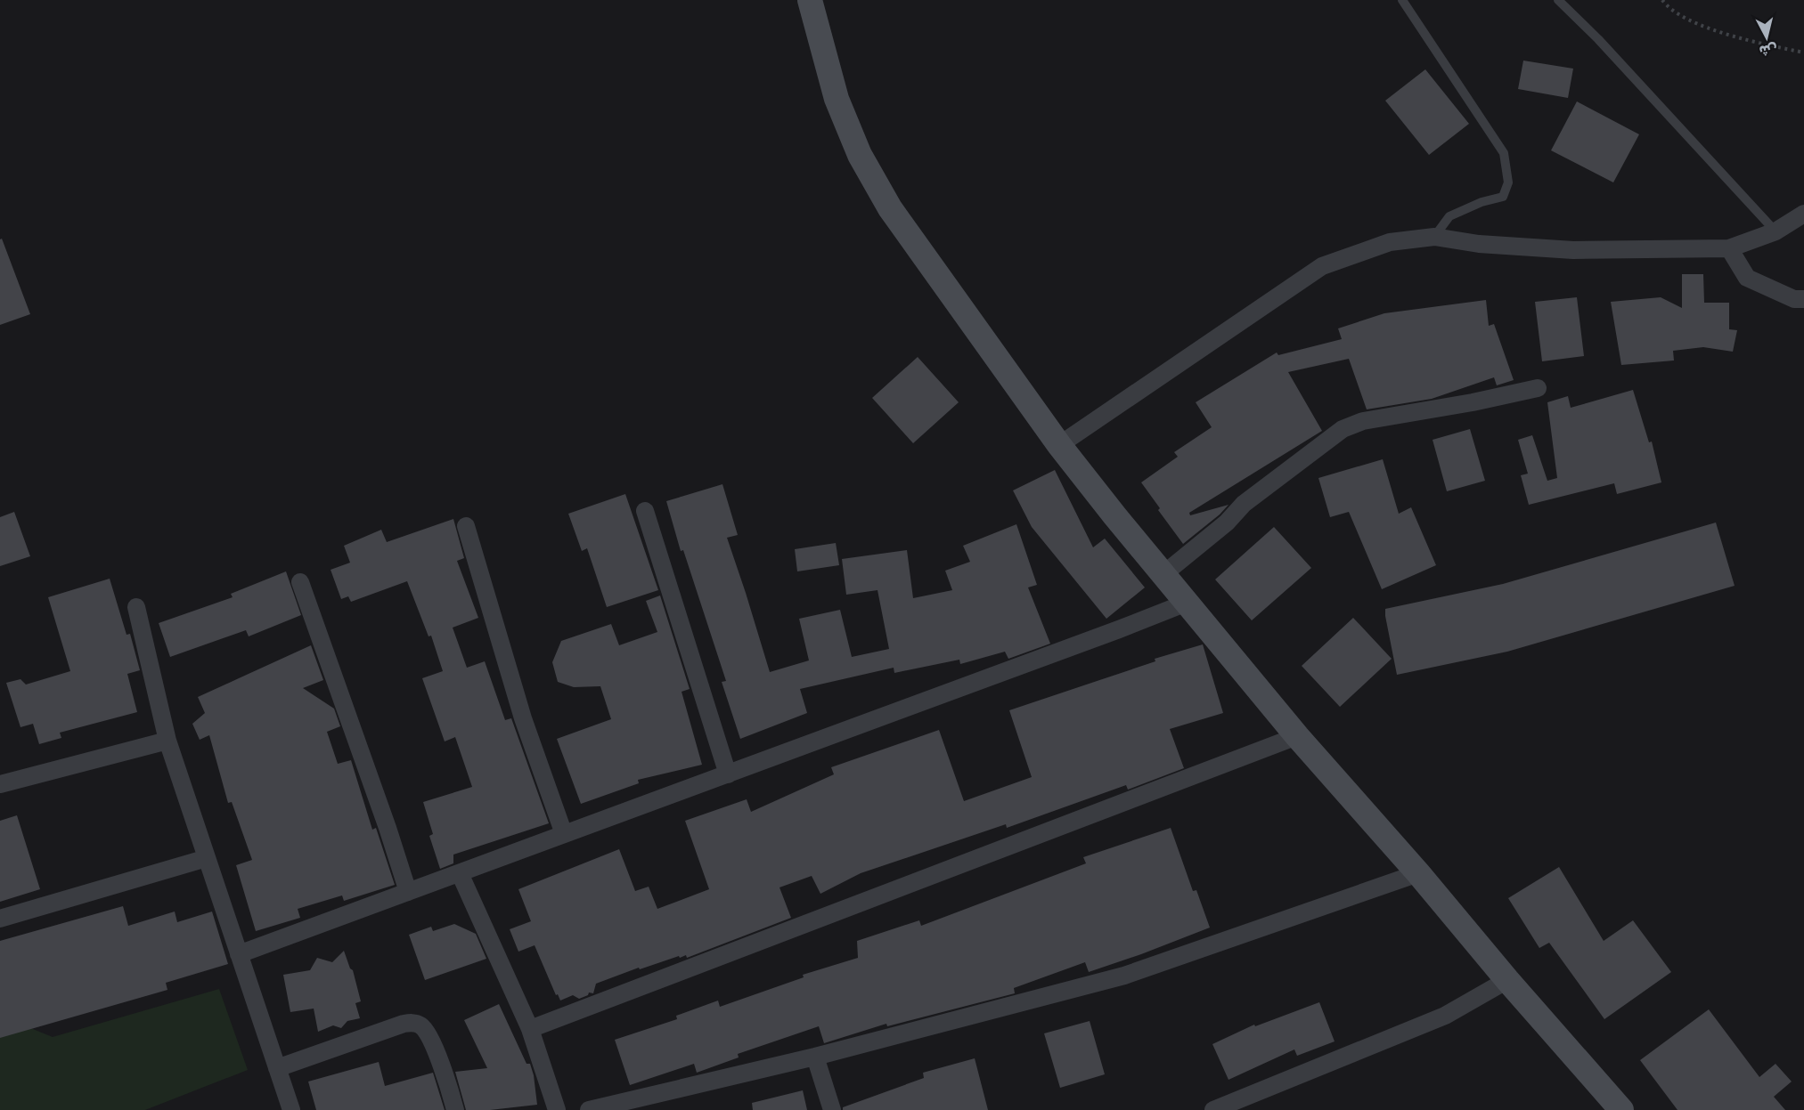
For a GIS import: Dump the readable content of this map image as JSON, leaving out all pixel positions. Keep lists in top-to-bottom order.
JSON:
{
  "north": "bottom"
}
